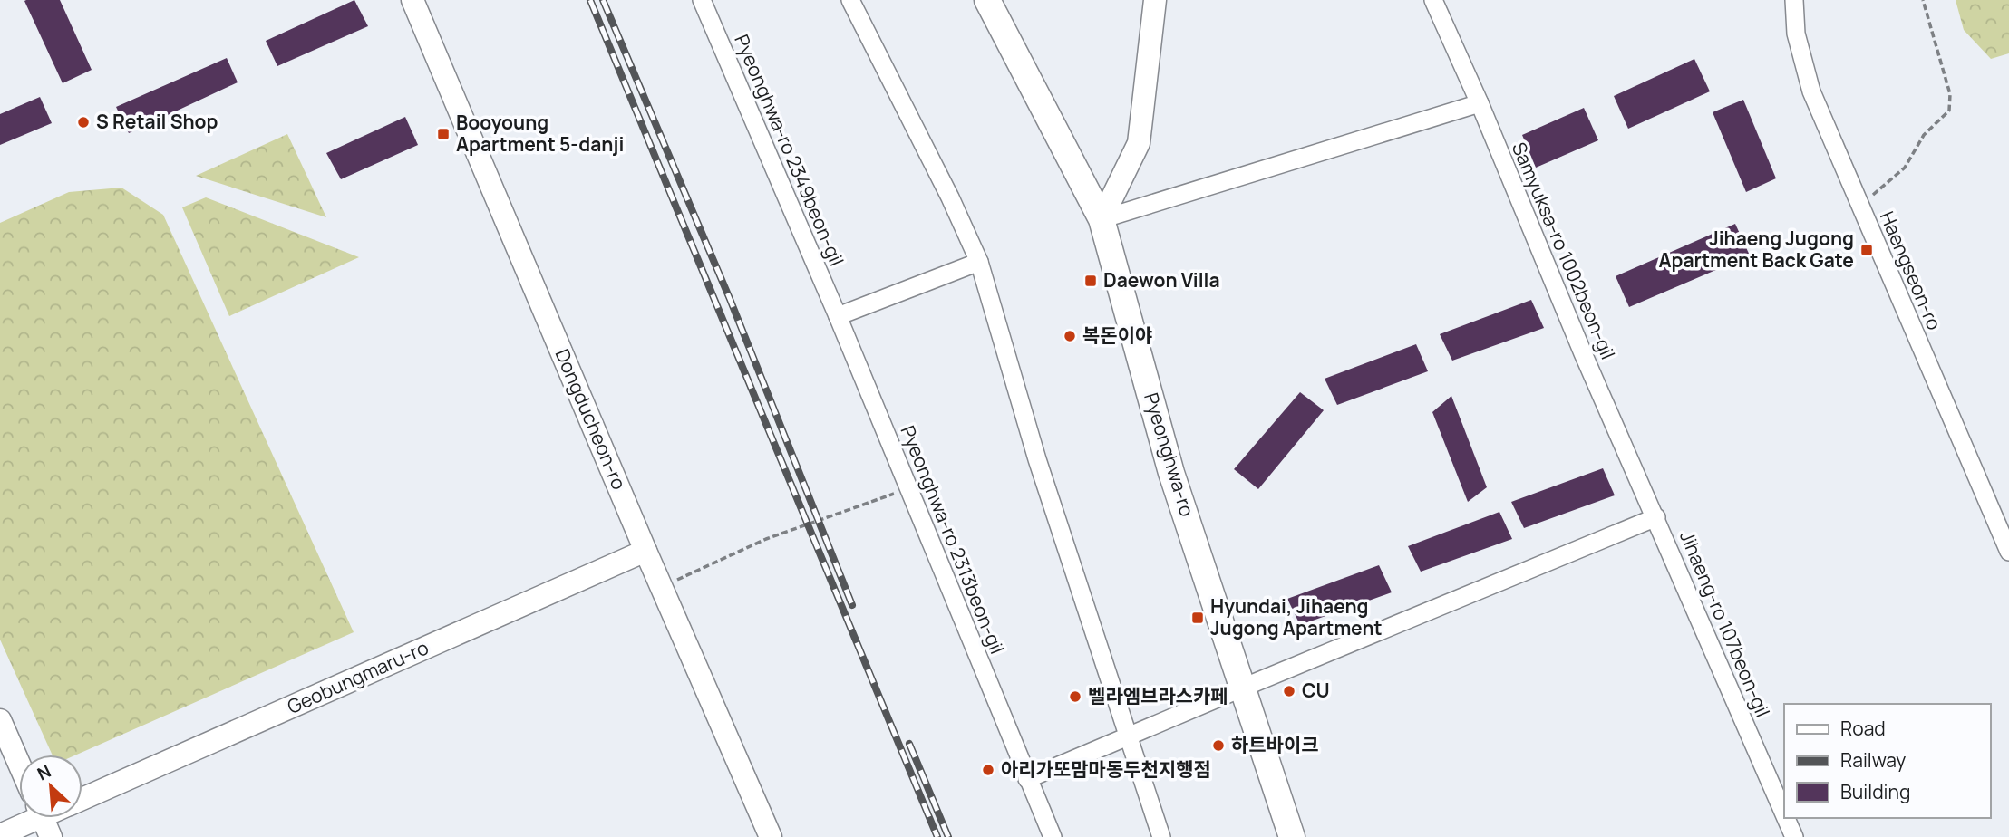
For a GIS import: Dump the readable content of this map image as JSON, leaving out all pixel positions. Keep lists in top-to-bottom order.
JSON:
{
  "streets": {
    "main road": ["Pyeonghwa-ro"],
    "street": [
      "Pyeonghwa-ro 2349beon-gil",
      "Samyuksa-ro 1002beon-gil",
      "Haengseon-ro",
      "Dongducheon-ro",
      "Pyeonghwa-ro 2313beon-gil",
      "Jihaeng-ro 107beon-gil",
      "Geobungmaru-ro"
    ]
  },
  "crossings": [
    ["Pyeonghwa-ro 2349beon-gil", "Pyeonghwa-ro 2313beon-gil"],
    ["Samyuksa-ro 1002beon-gil", "Jihaeng-ro 107beon-gil"],
    ["Dongducheon-ro", "Geobungmaru-ro"]
  ],
  "places": {
    "other": [
      "S Retail Shop",
      "복돈이야",
      "CU",
      "벨라엠브라스카페",
      "하트바이크",
      "아리가또맘마동두천지행점"
    ],
    "transit": [
      "Booyoung Apartment 5-danji",
      "Jihaeng Jugong Apartment Back Gate",
      "Daewon Villa",
      "Hyundai, Jihaeng Jugong Apartment"
    ]
  },
  "legend": ["Road", "Railway", "Building"],
  "north": "top left"
}
